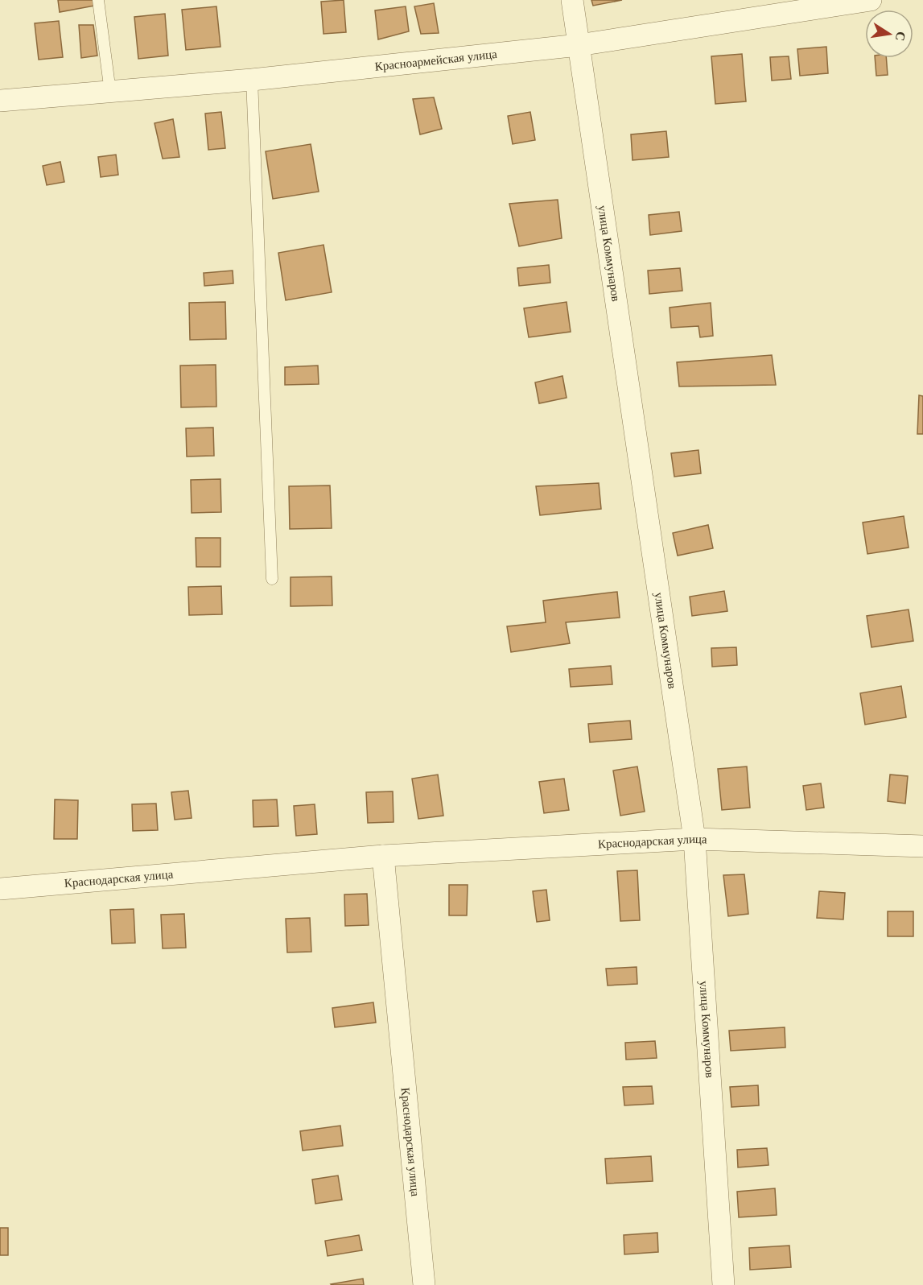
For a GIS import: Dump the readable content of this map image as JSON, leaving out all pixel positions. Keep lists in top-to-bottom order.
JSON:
{
  "streets": {
    "street": ["Красноармейская улица", "улица Коммунаров", "Краснодарская улица"]
  },
  "crossings": [
    ["Красноармейская улица", "улица Коммунаров"],
    ["улица Коммунаров", "Краснодарская улица"]
  ],
  "north": "right"
}
